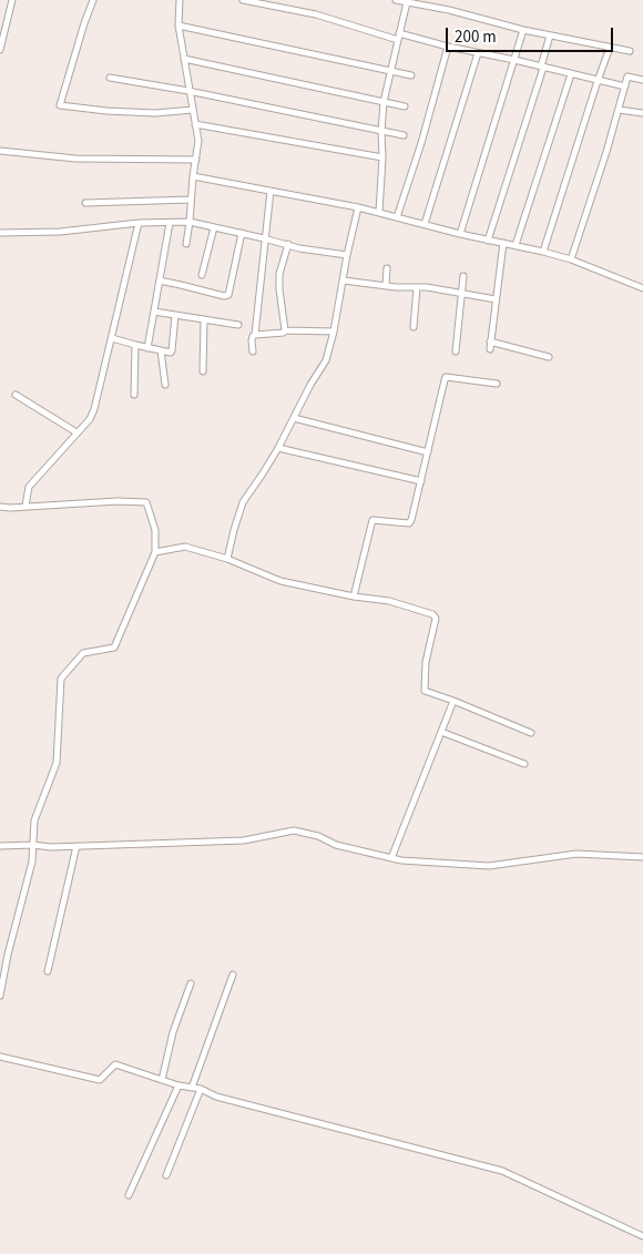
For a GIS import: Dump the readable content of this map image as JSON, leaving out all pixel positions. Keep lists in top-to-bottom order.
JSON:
{
  "scale_bar": "200 m"
}
